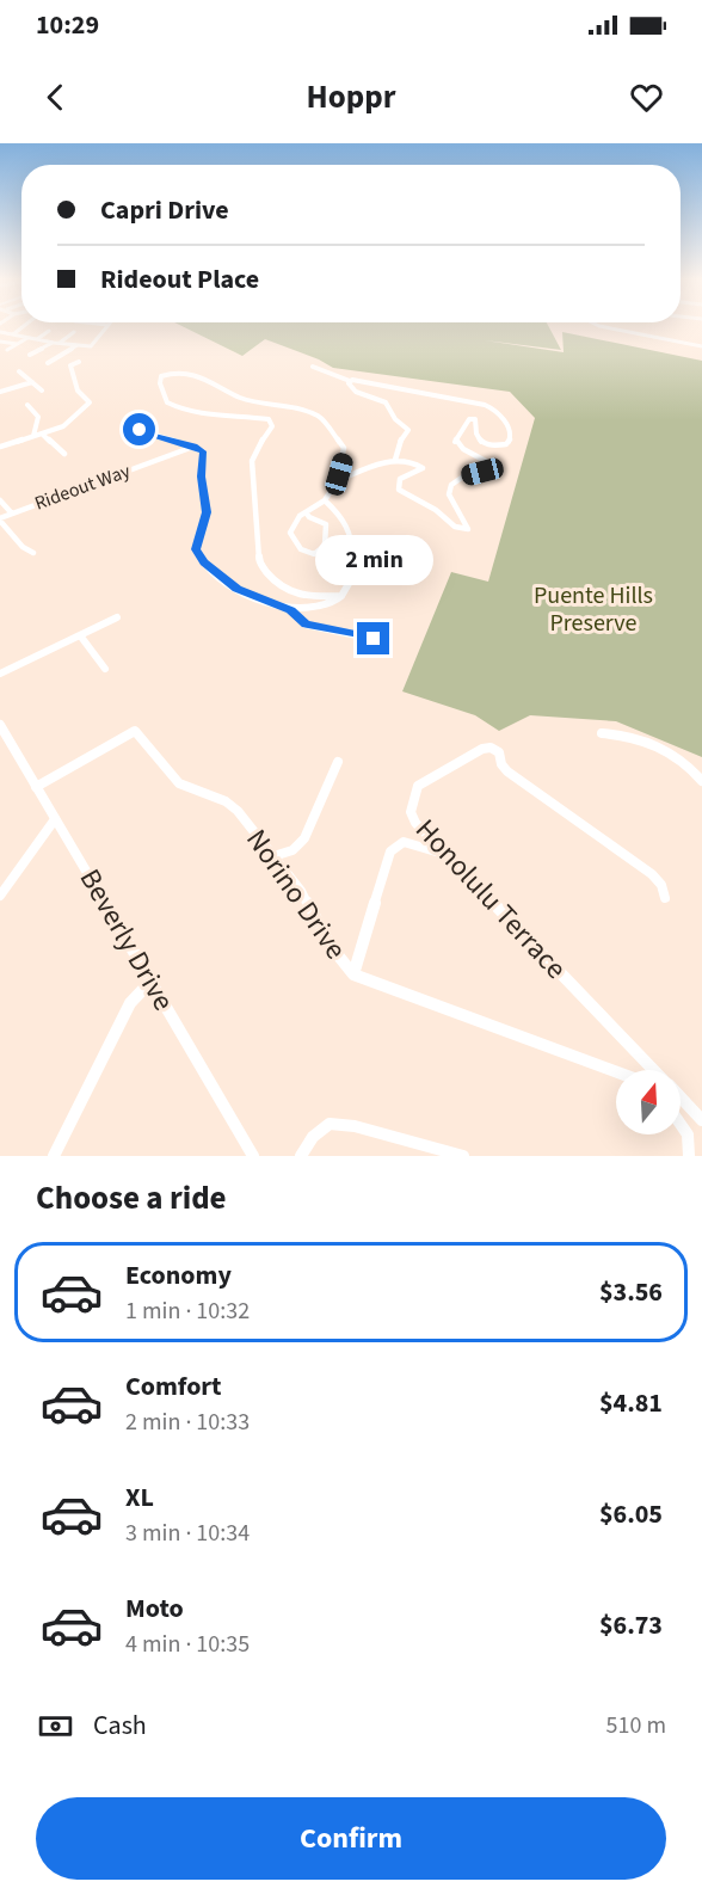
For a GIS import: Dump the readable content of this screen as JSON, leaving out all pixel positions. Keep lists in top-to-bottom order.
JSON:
{
  "streets": {
    "street": [
      "Rideout Way",
      "Norino Drive",
      "Honolulu Terrace",
      "Beverly Drive"
    ]
  },
  "crossings": [
    ["Norino Drive", "Beverly Drive"]
  ],
  "parks": ["Puente Hills Preserve"],
  "north": "top",
  "page": {
    "status": "10:29",
    "header": "Hoppr",
    "banner": ["Capri Drive", "Rideout Place"],
    "bubble": "2 min",
    "heading": "Choose a ride",
    "list": [
      {
        "name": "Economy",
        "note": "1 min · 10:32",
        "value": "$3.56"
      },
      {
        "name": "Comfort",
        "note": "2 min · 10:33",
        "value": "$4.81"
      },
      {
        "name": "XL",
        "note": "3 min · 10:34",
        "value": "$6.05"
      },
      {
        "name": "Moto",
        "note": "4 min · 10:35",
        "value": "$6.73"
      }
    ],
    "pay": ["Cash", "510 m"],
    "buttons": "Confirm"
  }
}
